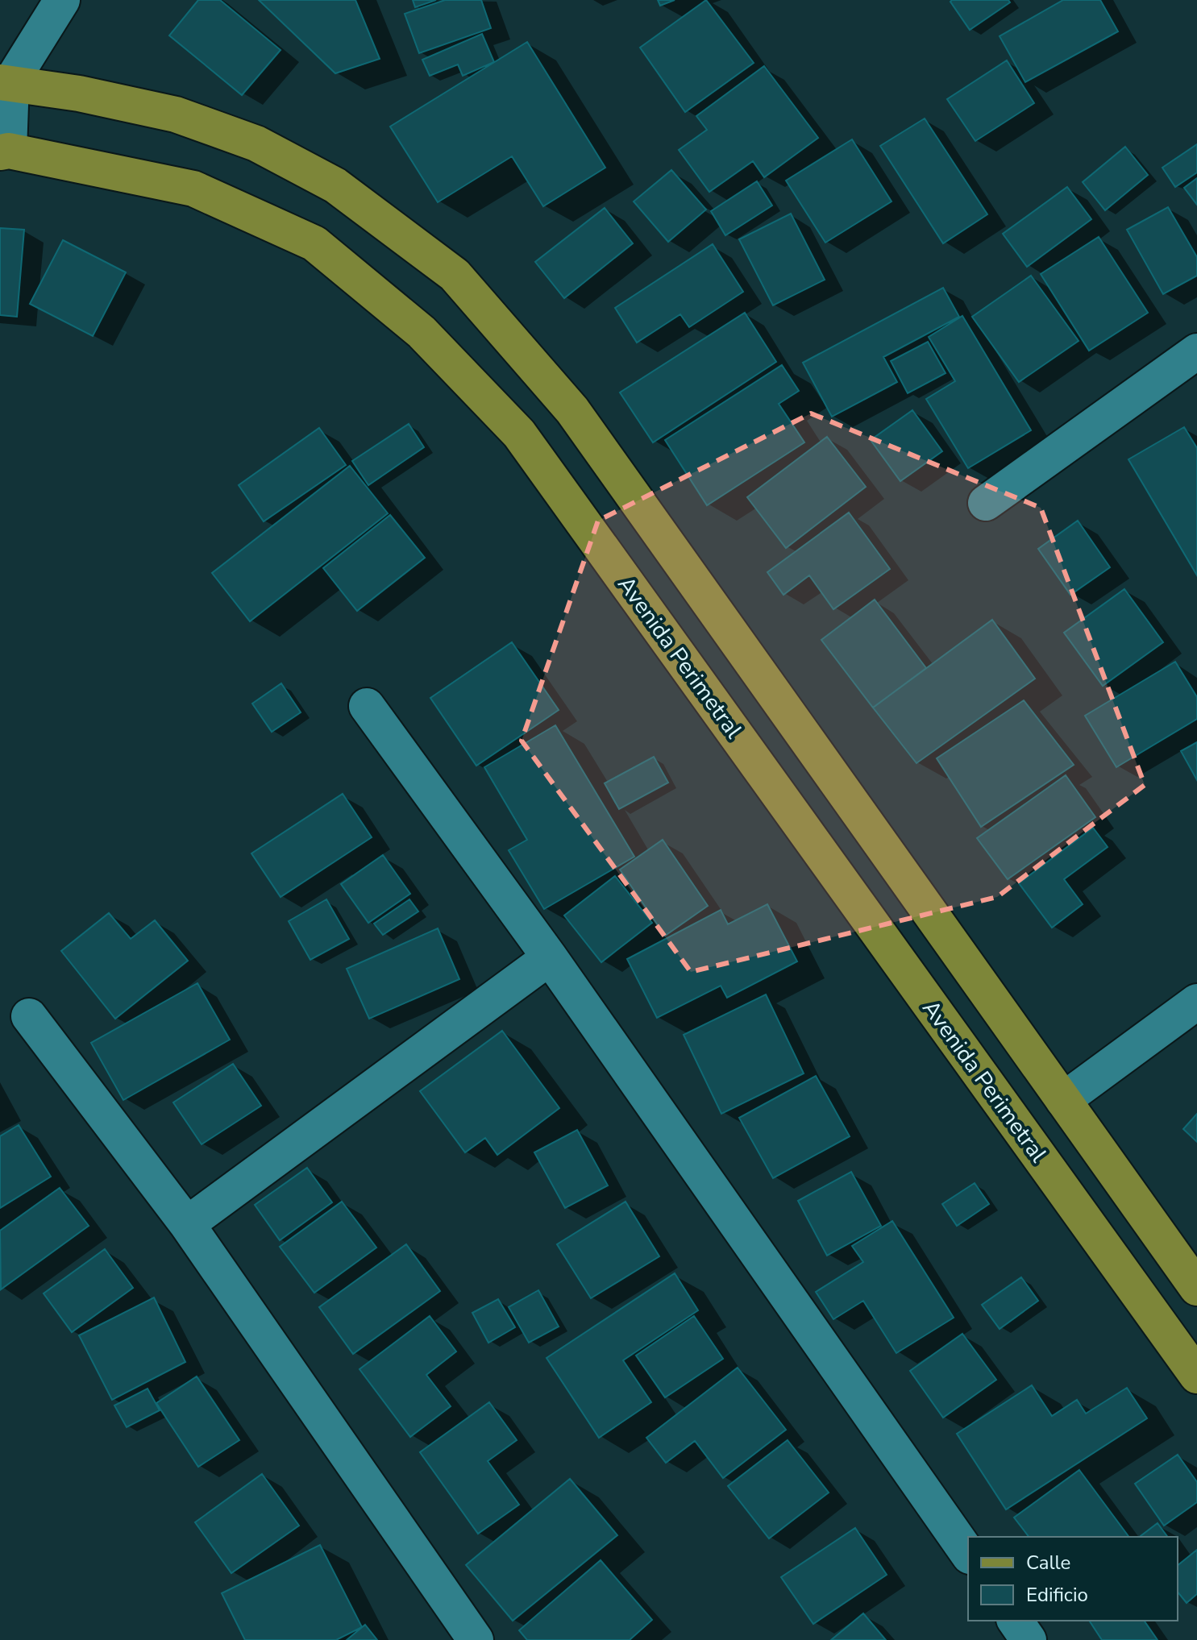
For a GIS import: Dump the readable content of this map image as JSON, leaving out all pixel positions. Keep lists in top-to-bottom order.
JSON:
{
  "streets": {
    "main road": ["Avenida Perimetral"]
  },
  "legend": ["Calle", "Edificio"]
}
